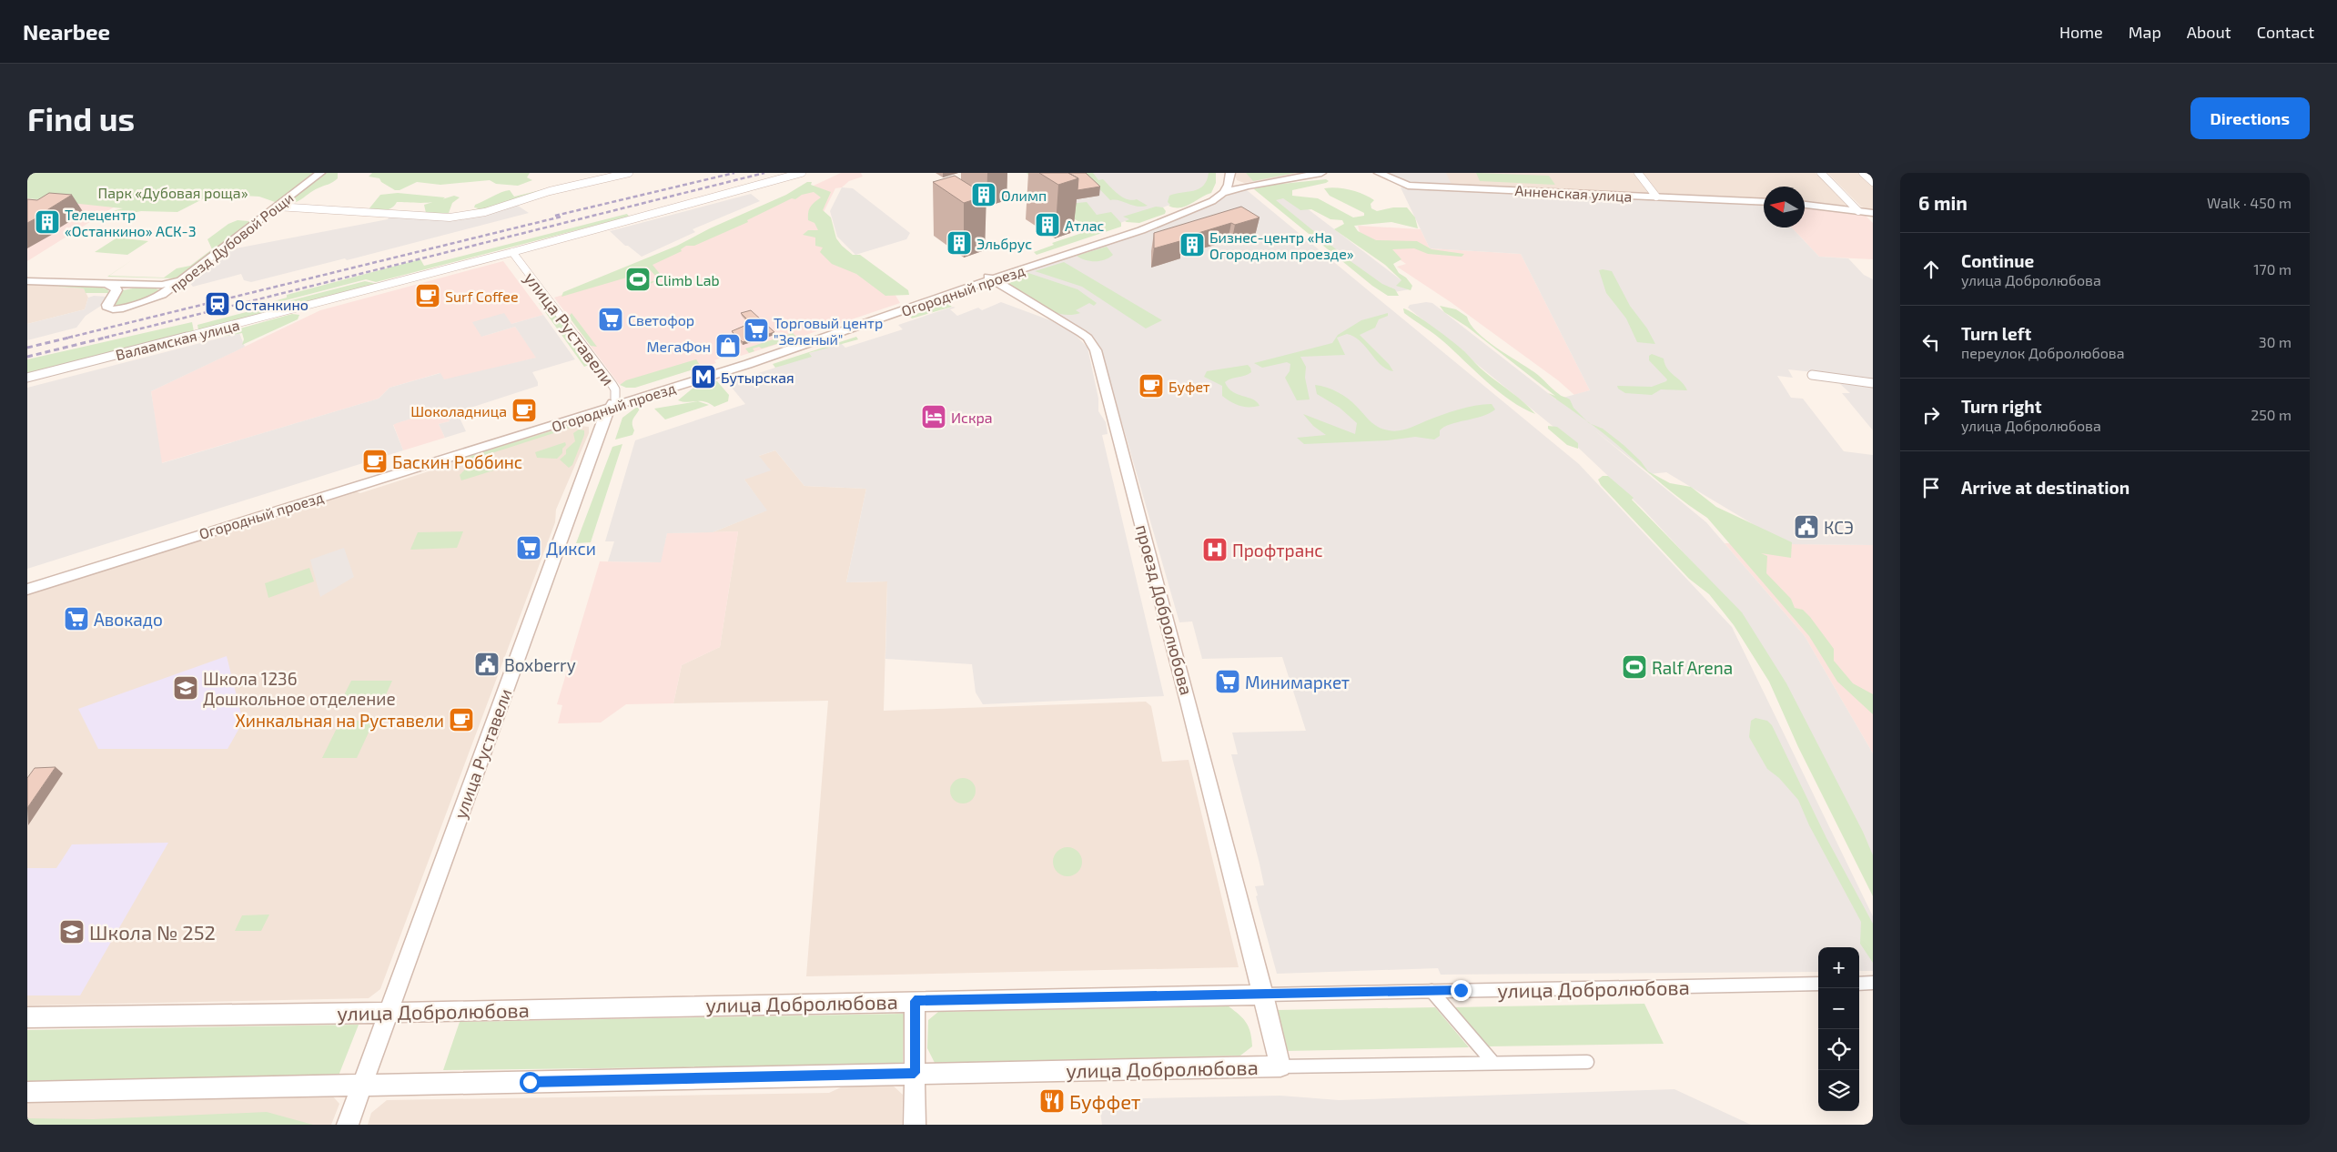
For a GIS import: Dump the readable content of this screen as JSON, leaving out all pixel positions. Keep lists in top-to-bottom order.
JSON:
{
  "streets": {
    "main road": ["улица Руставели"],
    "street": [
      "Анненская улица",
      "проезд Дубовой Рощи",
      "Огородный проезд",
      "Валаамская улица",
      "проезд Добролюбова",
      "улица Добролюбова"
    ]
  },
  "crossings": [
    ["Огородный проезд", "улица Руставели"],
    ["Огородный проезд", "проезд Добролюбова"],
    ["улица Руставели", "Валаамская улица"],
    ["улица Руставели", "улица Добролюбова"],
    ["проезд Добролюбова", "улица Добролюбова"]
  ],
  "parks": ["Парк «Дубовая роща»"],
  "places": {
    "building": [
      "Олимп",
      "Телецентр «Останкино» АСК-3",
      "Атлас",
      "Эльбрус",
      "Бизнес-центр «На Огородном проезде»"
    ],
    "sports": ["Climb Lab", "Ralf Arena"],
    "cafe": [
      "Surf Coffee",
      "Буфет",
      "Шоколадница",
      "Баскин Роббинс",
      "Хинкальная на Руставели"
    ],
    "station": ["Останкино"],
    "supermarket": [
      "Светофор",
      "Торговый центр \"Зеленый\"",
      "Дикси",
      "Авокадо",
      "Минимаркет"
    ],
    "shop": ["МегаФон"],
    "metro station": ["Бутырская"],
    "hotel": ["Искра"],
    "public building": ["КСЭ", "Boxberry"],
    "hospital": ["Профтранс"],
    "school or university": ["Школа 1236 Дошкольное отделение", "Школа № 252"],
    "restaurant": ["Буффет"]
  },
  "north": "left",
  "page": {
    "header": "Nearbee",
    "nav": [
      "Home",
      "Map",
      "About",
      "Contact"
    ],
    "buttons": "Directions",
    "title": "Find us",
    "heading": ["6 min", "Walk · 450 m"],
    "list": [
      ["Continue", "улица Добролюбова", "170 m"],
      ["Turn left", "переулок Добролюбова", "30 m"],
      ["Turn right", "улица Добролюбова", "250 m"],
      "Arrive at destination"
    ],
    "map_buttons": ["+", "−"]
  }
}
